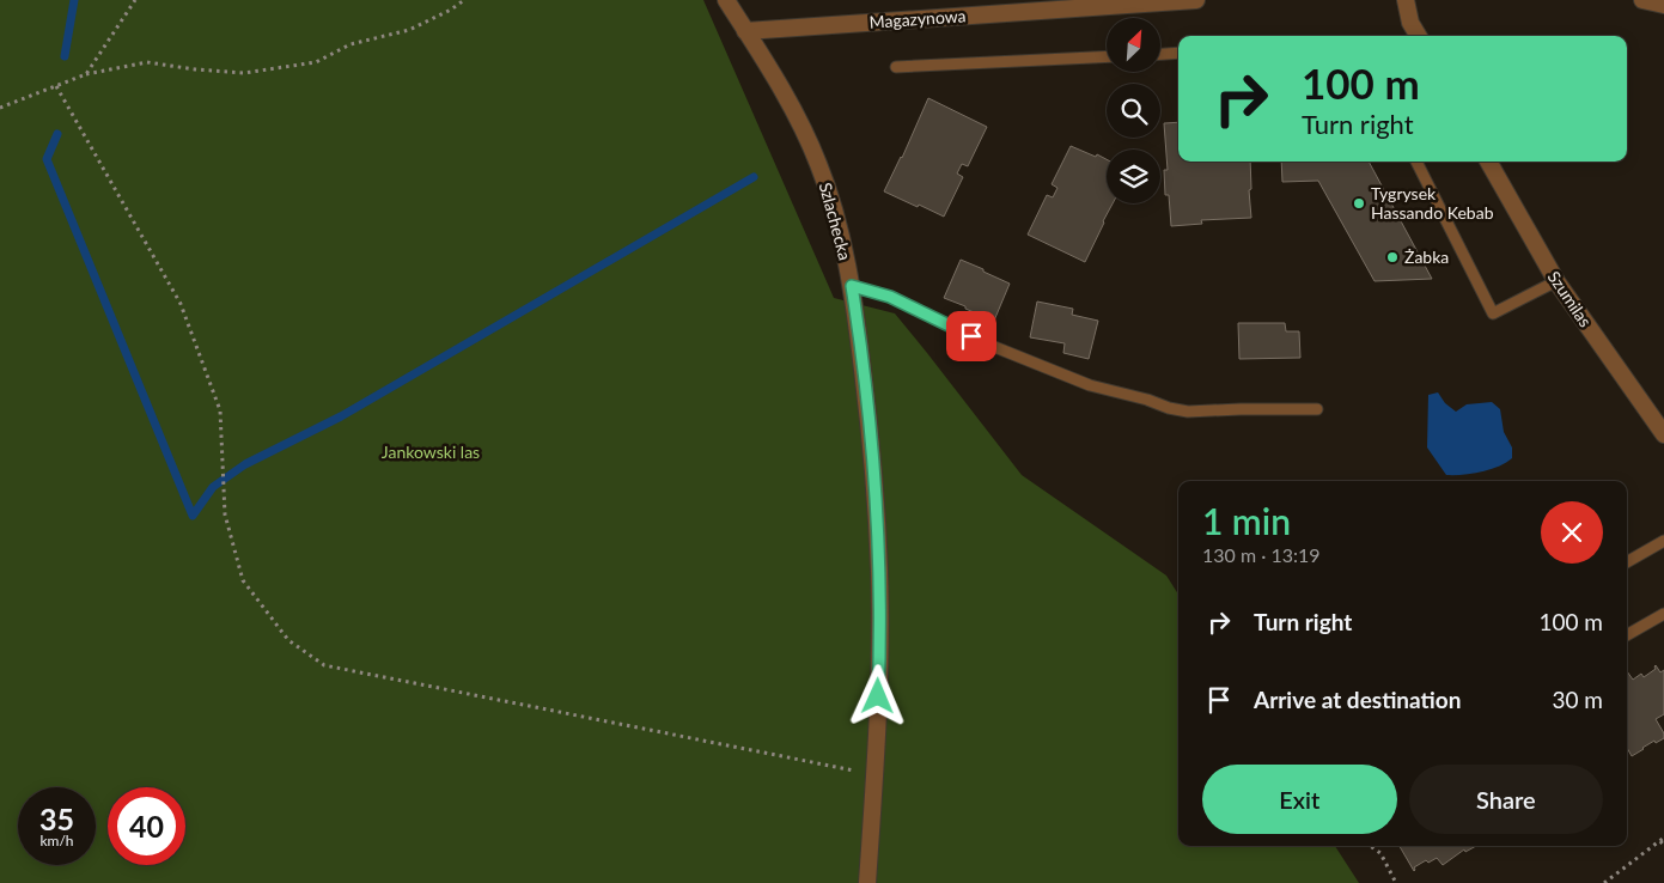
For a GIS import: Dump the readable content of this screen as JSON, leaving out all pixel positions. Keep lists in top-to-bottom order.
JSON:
{
  "streets": {
    "street": ["Magazynowa", "Szlachecka", "Szumilas"]
  },
  "crossings": [
    ["Magazynowa", "Szlachecka"]
  ],
  "parks": ["Jankowski las"],
  "places": ["Tygrysek Hassando Kebab", "Żabka"],
  "north": "top right",
  "page": {
    "turn": ["100 m", "Turn right"],
    "heading": ["1 min", "130 m · 13:19"],
    "list": [
      {
        "name": "Turn right",
        "value": "100 m"
      },
      {
        "name": "Arrive at destination",
        "value": "30 m"
      }
    ],
    "buttons": ["Exit", "Share"],
    "speed": "35 km/h",
    "limit": "40"
  }
}
